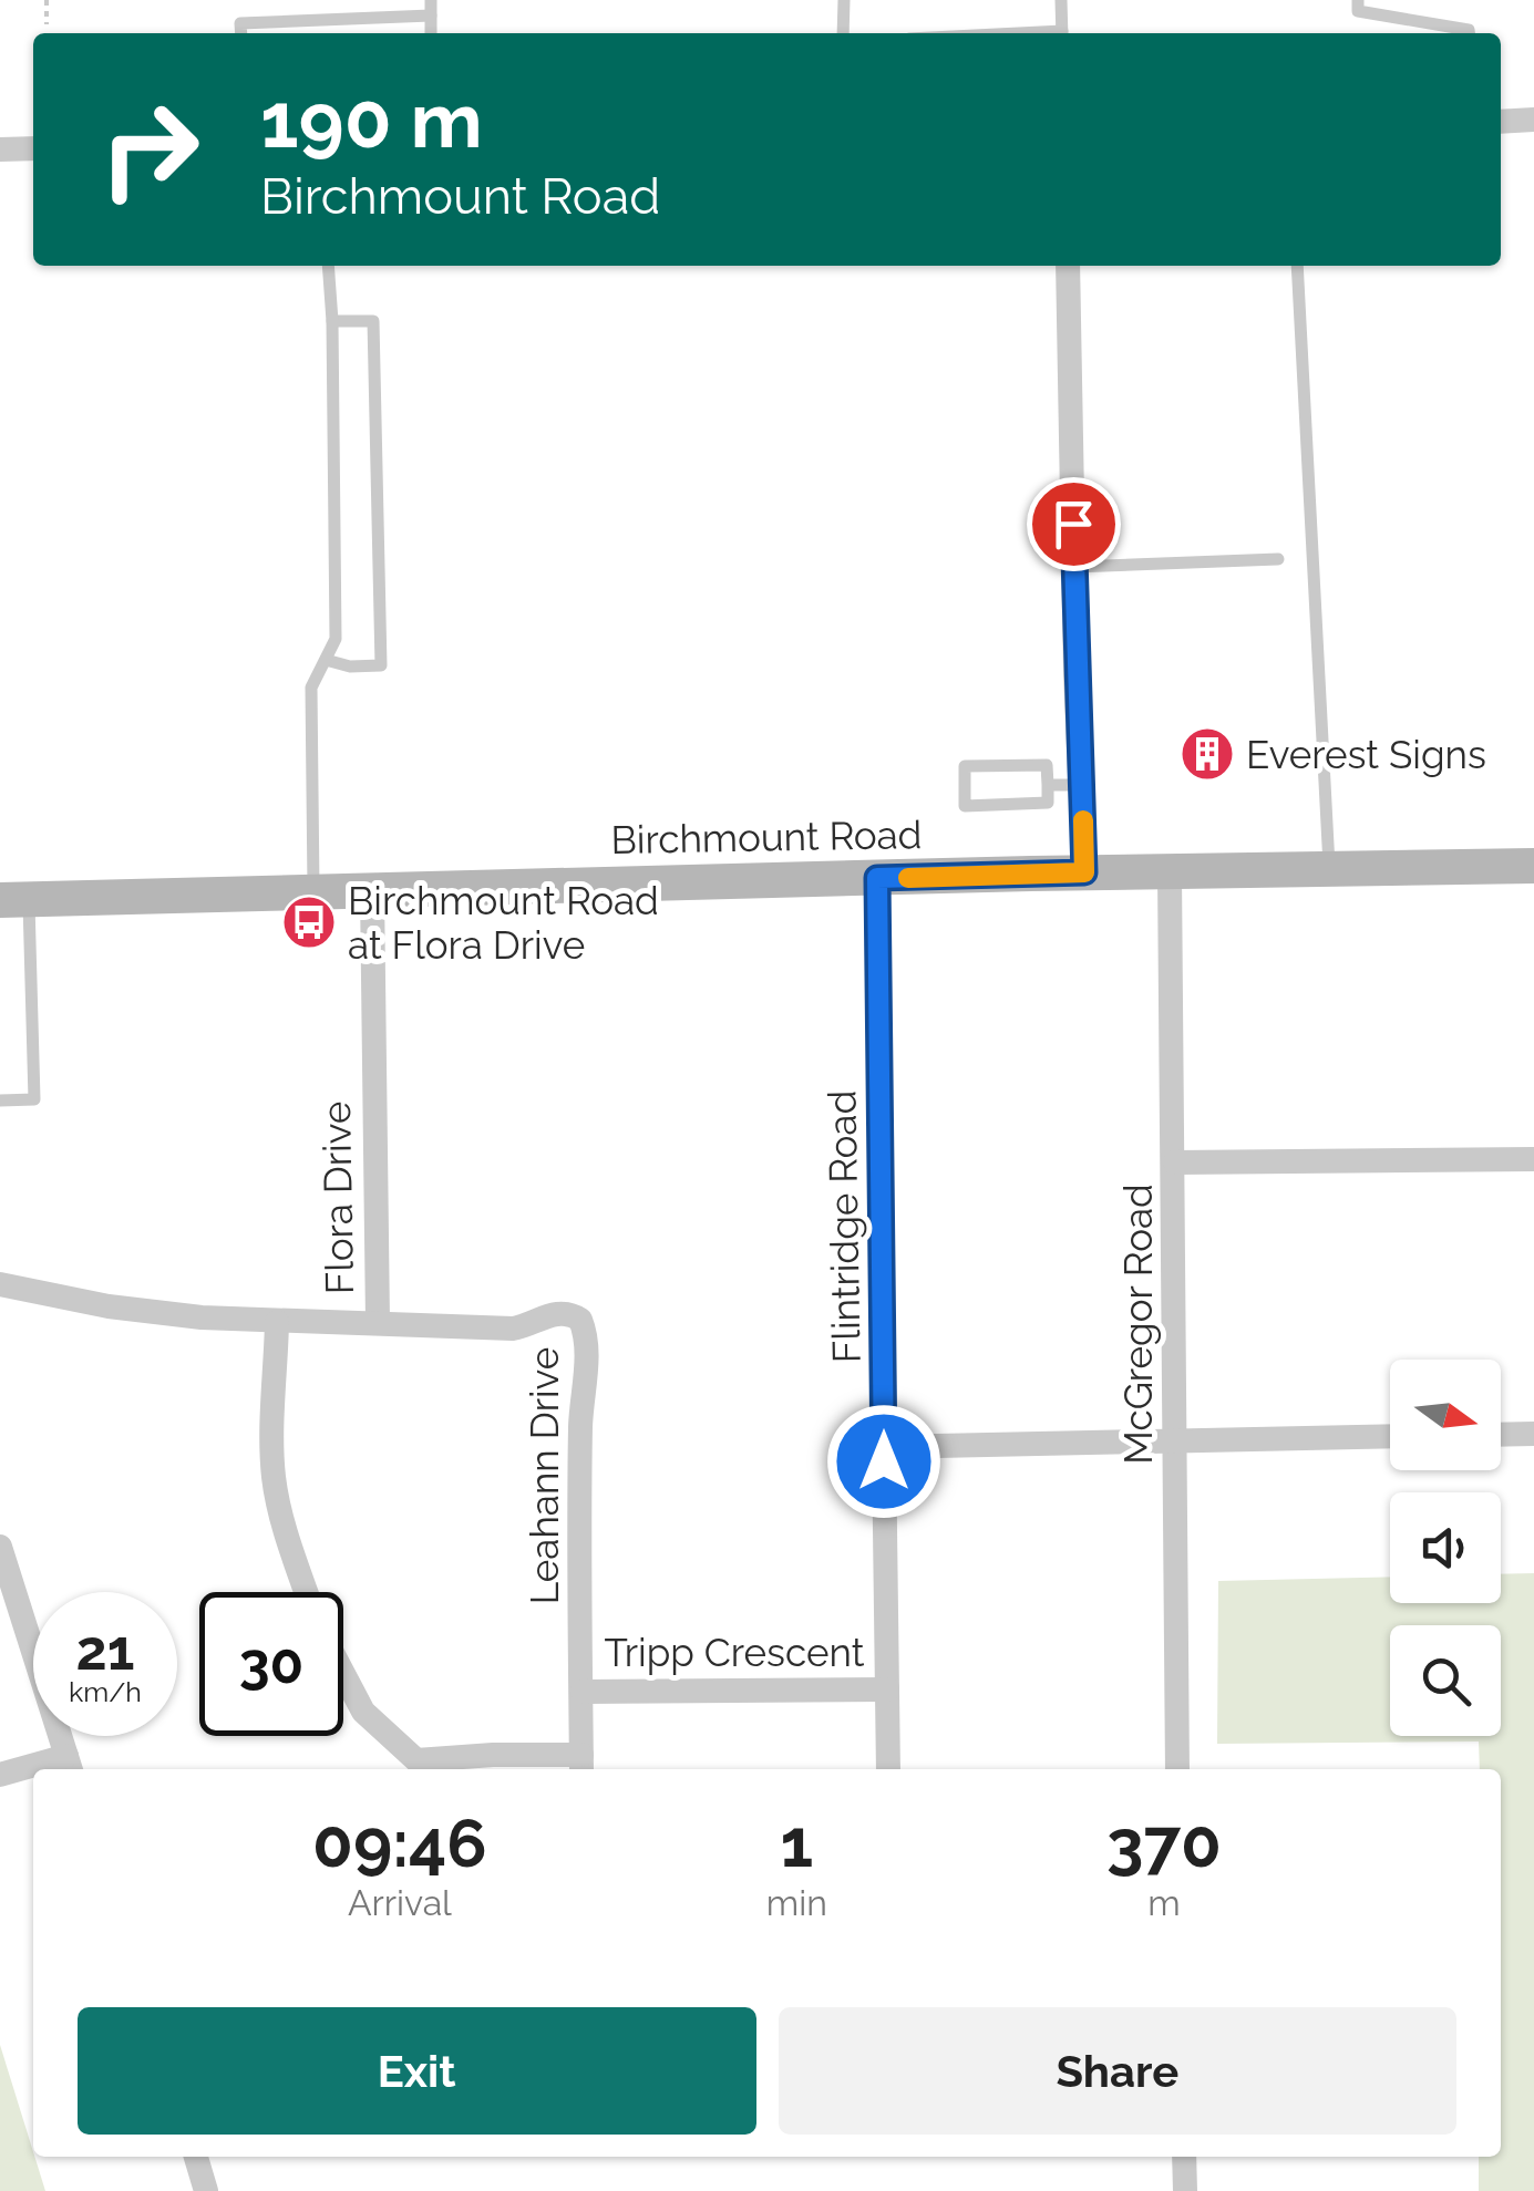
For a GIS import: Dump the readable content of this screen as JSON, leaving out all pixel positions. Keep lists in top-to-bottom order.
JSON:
{
  "streets": {
    "main road": ["Birchmount Road"],
    "street": [
      "Flora Drive",
      "Flintridge Road",
      "McGregor Road",
      "Leahann Drive",
      "Tripp Crescent"
    ]
  },
  "crossings": [
    ["Birchmount Road", "Flora Drive"],
    ["Birchmount Road", "Flintridge Road"],
    ["Birchmount Road", "McGregor Road"],
    ["Flora Drive", "Leahann Drive"],
    ["Flintridge Road", "Tripp Crescent"],
    ["Leahann Drive", "Tripp Crescent"]
  ],
  "places": {
    "building": ["Everest Signs"],
    "bus stop": ["Birchmount Road at Flora Drive"]
  },
  "north": "right",
  "page": {
    "turn": ["190 m", "Birchmount Road"],
    "speed": "21 km/h",
    "limit": "30",
    "eta": [
      "09:46",
      "Arrival",
      "1",
      "min",
      "370",
      "m"
    ],
    "buttons": ["Exit", "Share"]
  }
}
